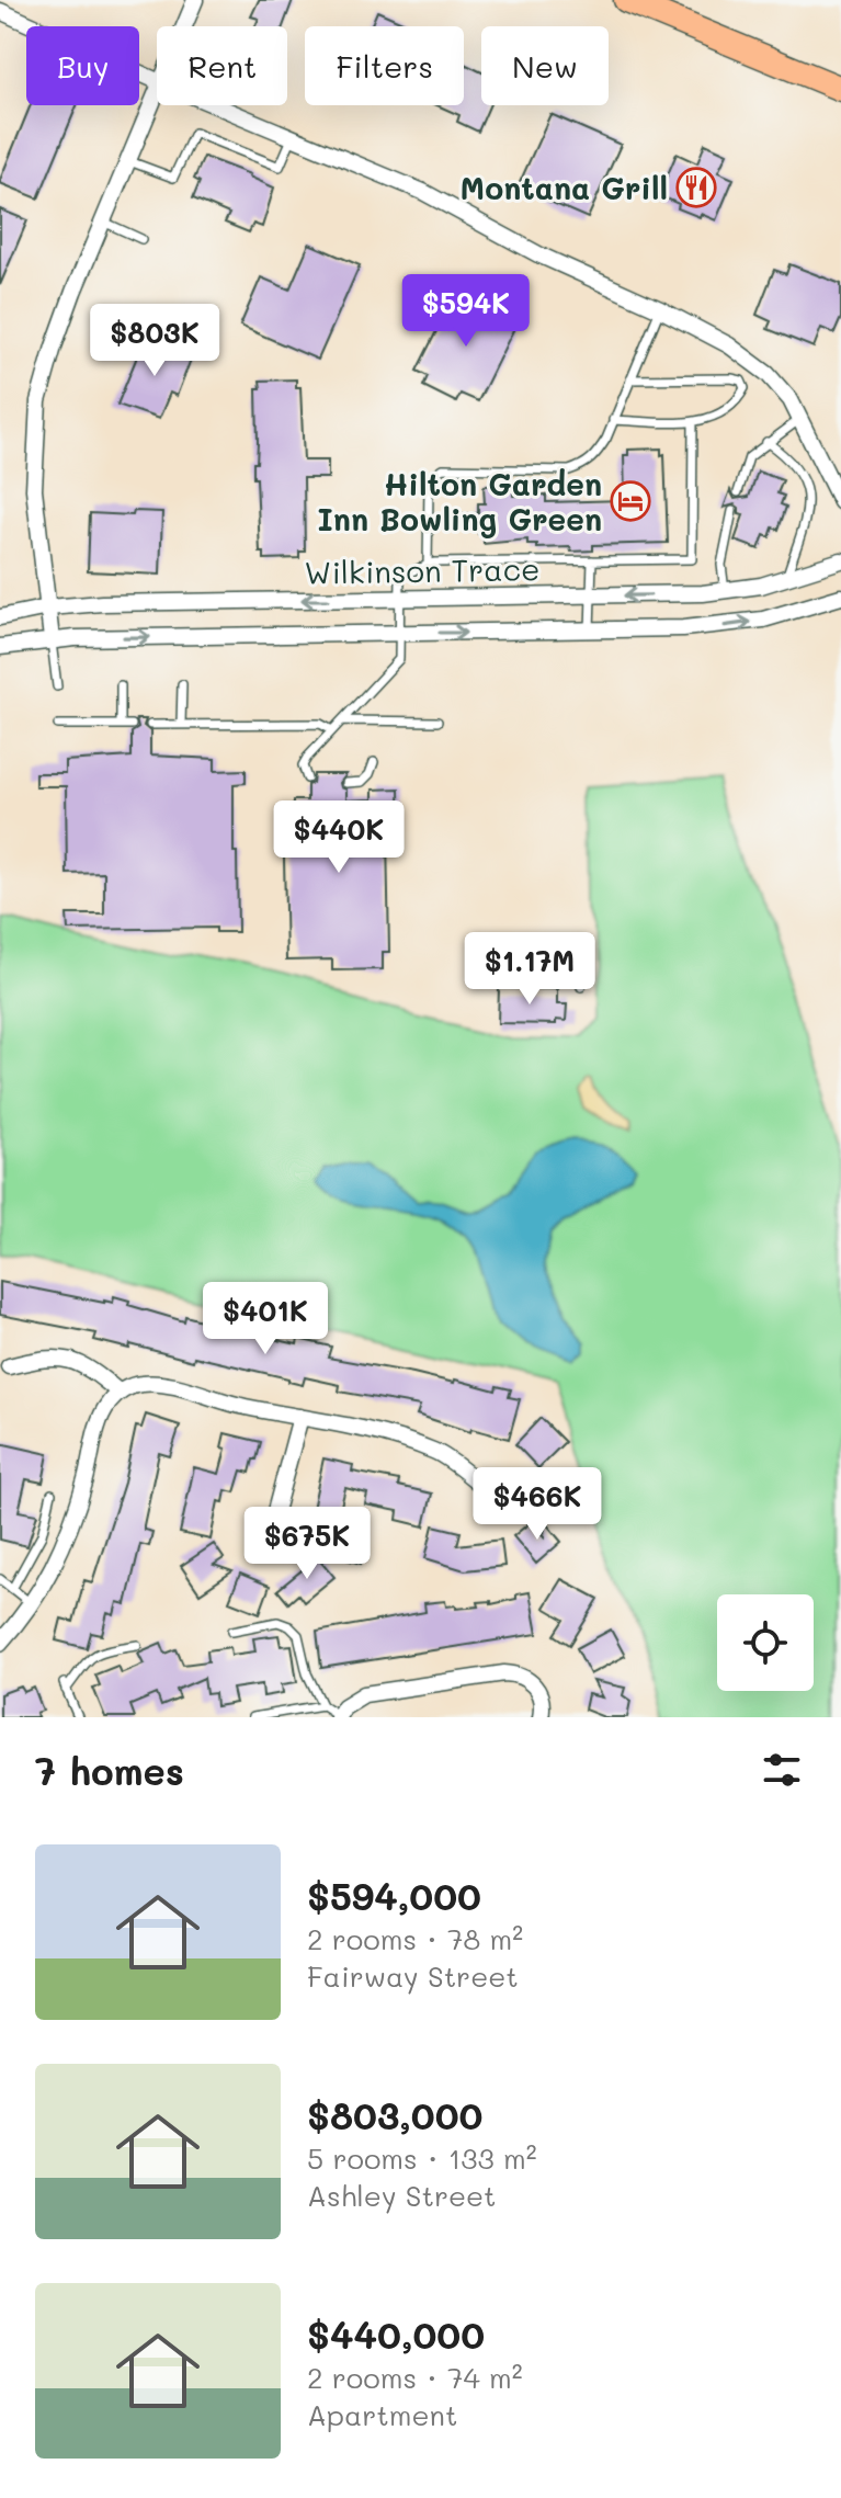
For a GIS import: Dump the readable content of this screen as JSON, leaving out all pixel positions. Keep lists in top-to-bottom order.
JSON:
{
  "streets": {
    "street": ["Wilkinson Trace"]
  },
  "places": {
    "restaurant": ["Montana Grill"],
    "hotel": ["Hilton Garden Inn Bowling Green"]
  },
  "page": {
    "chip": [
      "Buy",
      "Rent",
      "Filters",
      "New"
    ],
    "price": [
      "$594K",
      "$803K",
      "$440K",
      "$1.17M",
      "$401K",
      "$466K",
      "$675K"
    ],
    "heading": "7 homes",
    "list": [
      {
        "name": "$594,000",
        "note": "2 rooms · 78 m² · Fairway Street"
      },
      {
        "name": "$803,000",
        "note": "5 rooms · 133 m² · Ashley Street"
      },
      {
        "name": "$440,000",
        "note": "2 rooms · 74 m² · Apartment"
      }
    ]
  }
}
